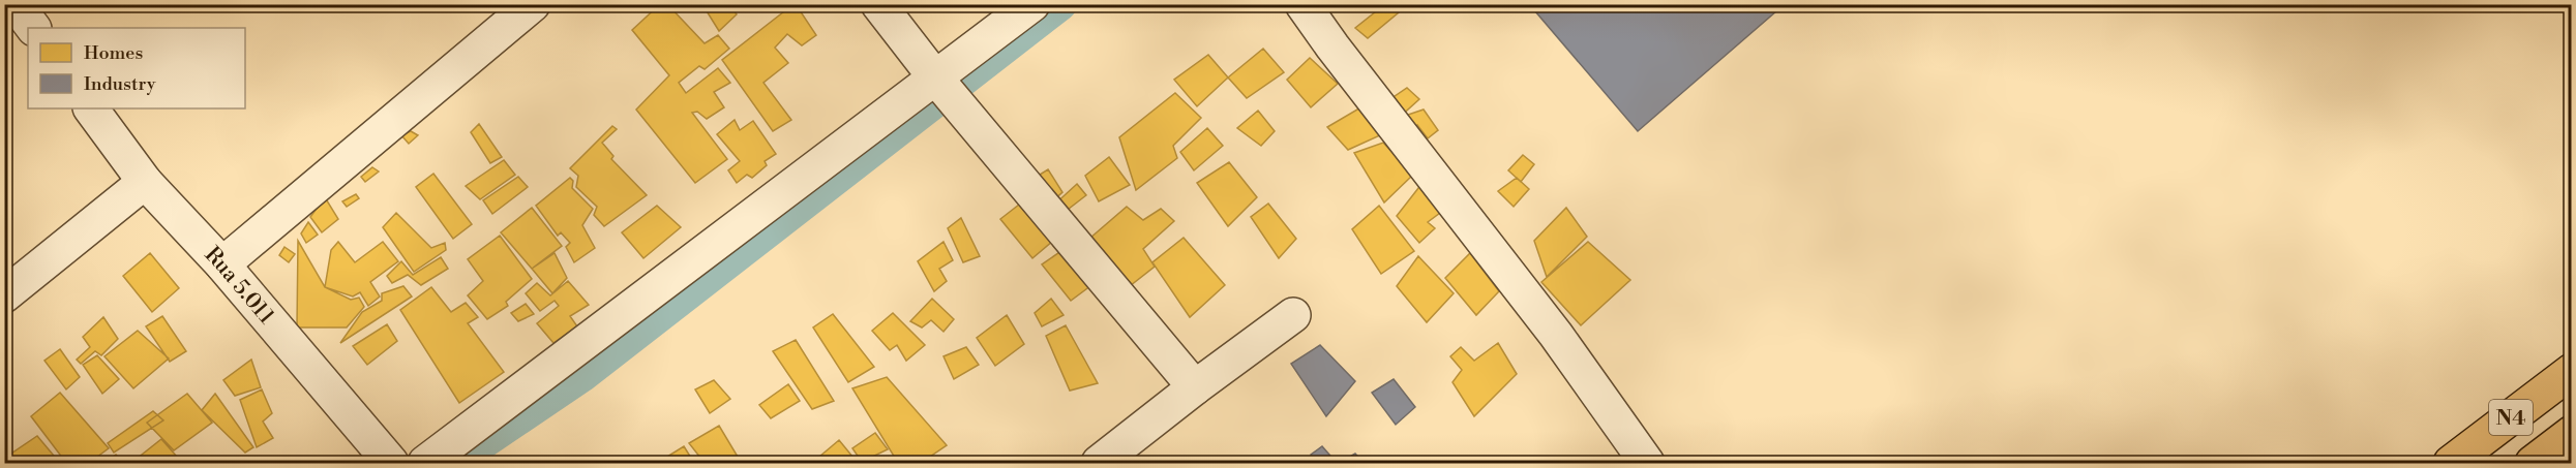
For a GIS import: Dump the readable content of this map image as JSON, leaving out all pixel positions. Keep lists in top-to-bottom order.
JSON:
{
  "streets": {
    "highway": ["N4"],
    "street": ["Rua 5.011"]
  },
  "legend": ["Homes", "Industry"]
}
